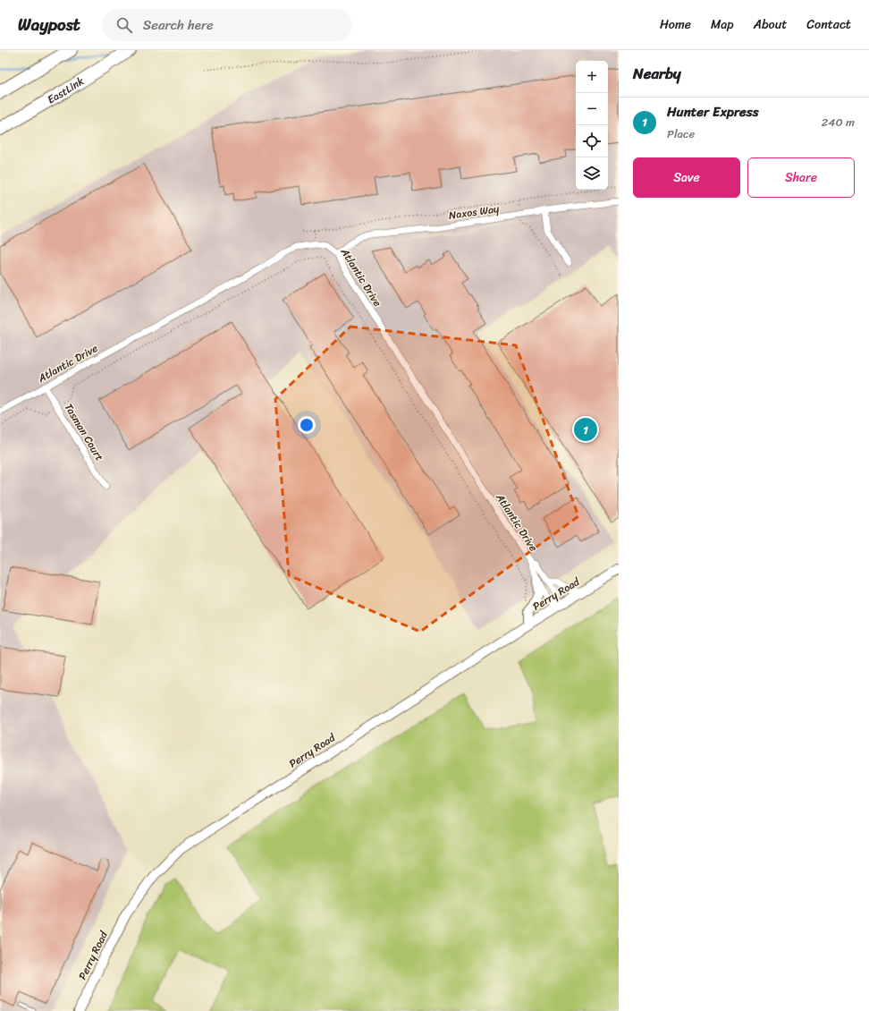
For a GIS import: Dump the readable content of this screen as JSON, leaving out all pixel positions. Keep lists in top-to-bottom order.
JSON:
{
  "streets": {
    "highway": ["EastLink"],
    "main road": ["Perry Road"],
    "street": ["Naxos Way", "Atlantic Drive", "Tasman Court"]
  },
  "crossings": [
    ["Naxos Way", "Atlantic Drive"],
    ["Atlantic Drive", "Tasman Court"],
    ["Atlantic Drive", "Perry Road"]
  ],
  "page": {
    "header": "Waypost",
    "search": "Search here",
    "nav": [
      "Home",
      "Map",
      "About",
      "Contact"
    ],
    "heading": "Nearby",
    "map_buttons": ["+", "−"],
    "list": [
      {
        "mark": "1",
        "name": "Hunter Express",
        "note": "Place",
        "value": "240 m"
      }
    ],
    "buttons": ["Save", "Share"],
    "pins": "1"
  }
}
